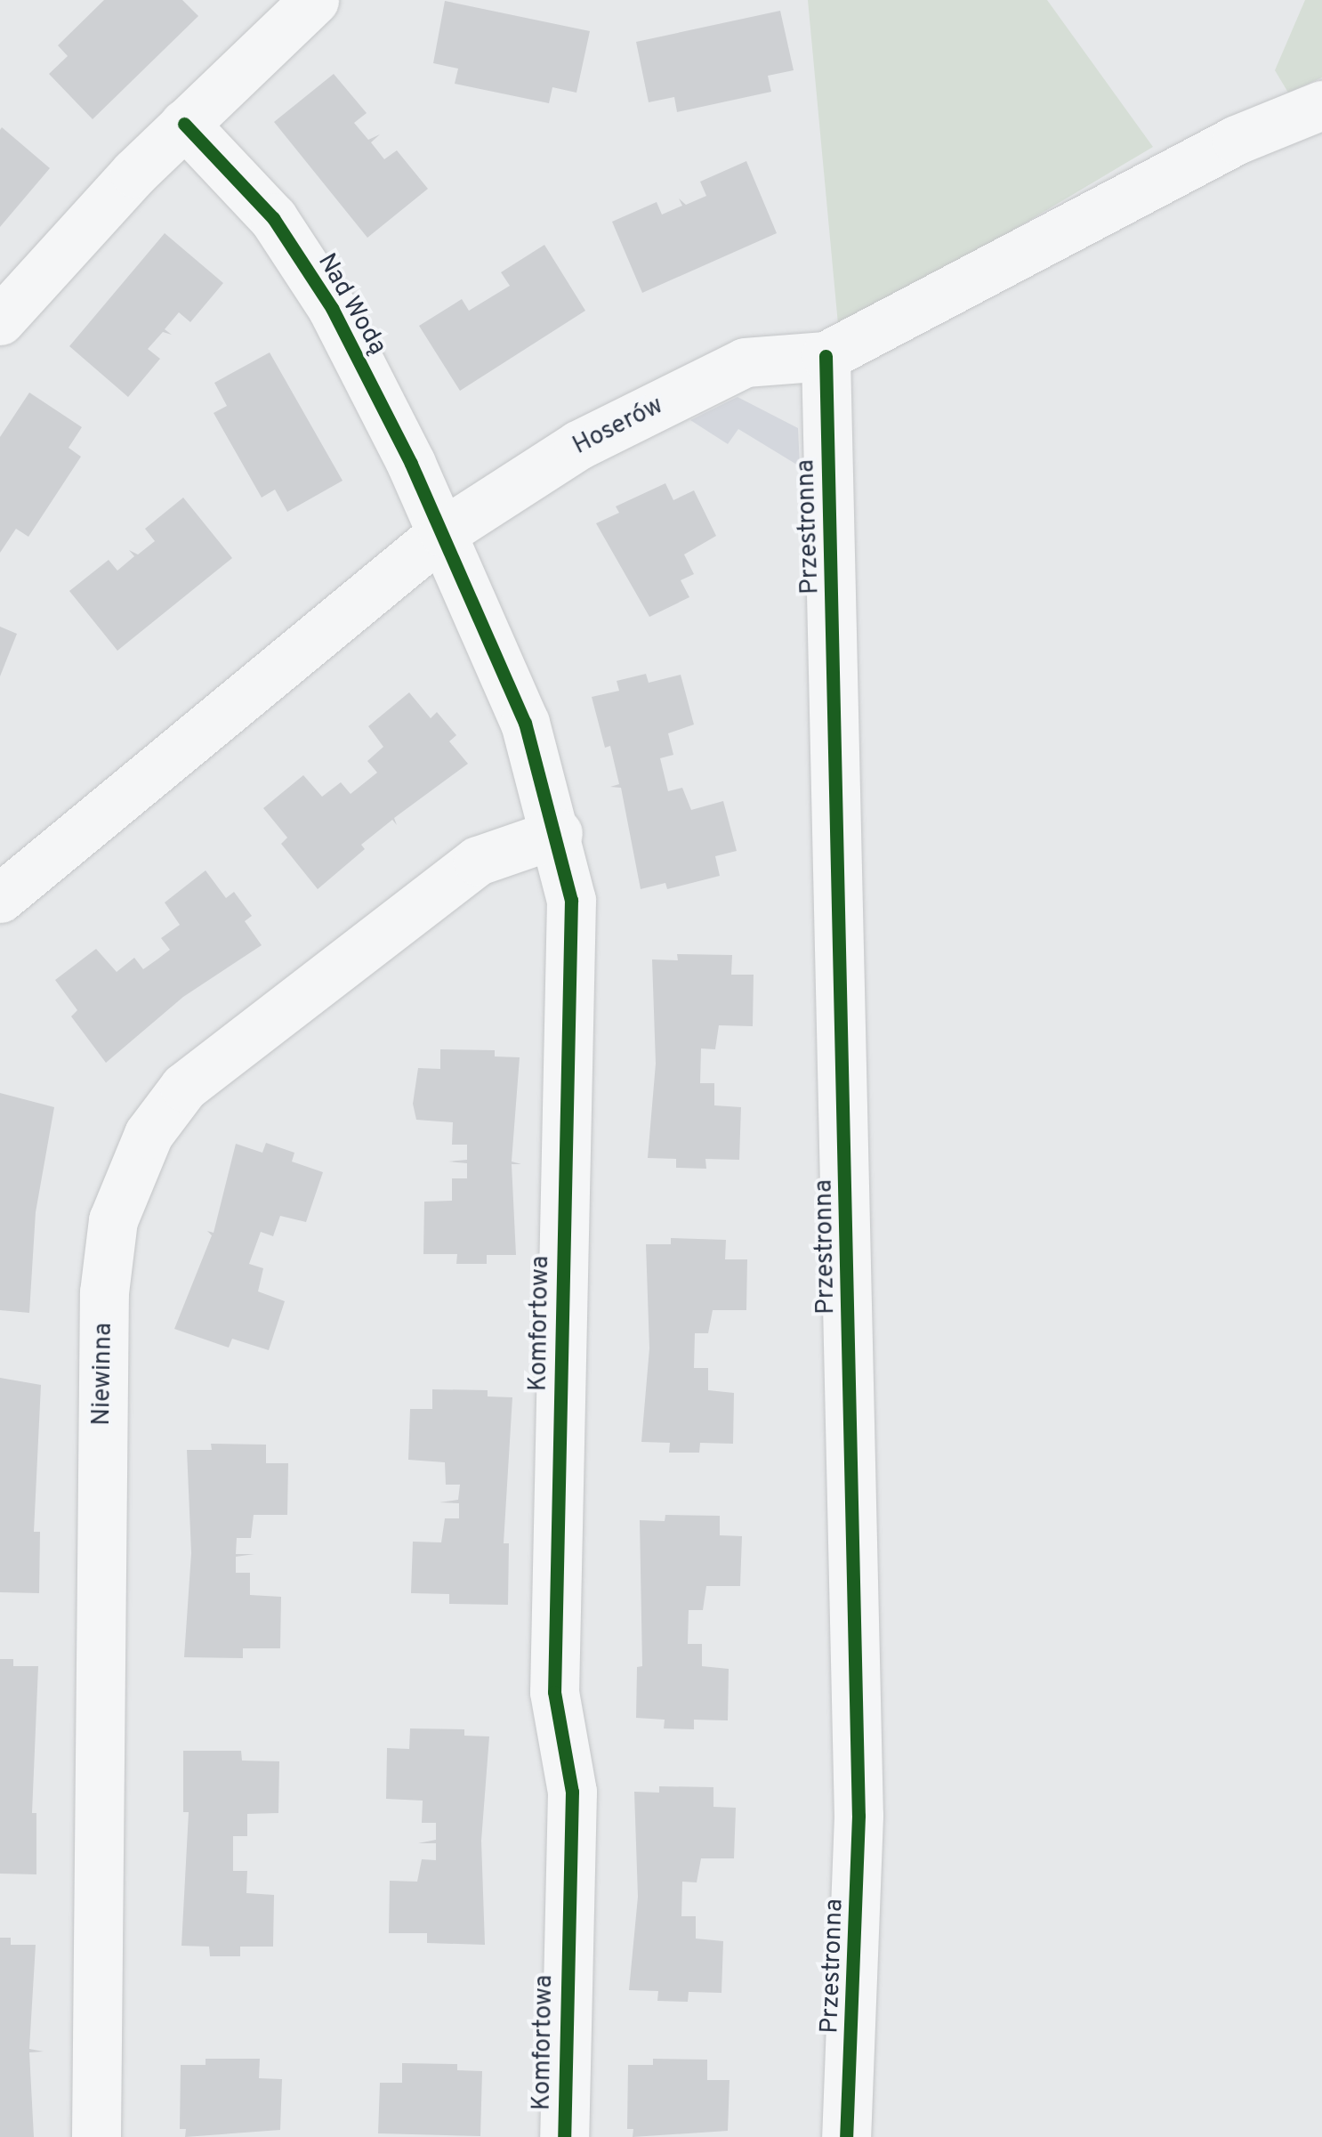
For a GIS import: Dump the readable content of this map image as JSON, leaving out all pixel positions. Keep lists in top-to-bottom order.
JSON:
{
  "streets": {
    "street": [
      "Nad Wodą",
      "Hoserów",
      "Przestronna",
      "Komfortowa",
      "Niewinna"
    ]
  },
  "crossings": [
    ["Nad Wodą", "Hoserów"],
    ["Nad Wodą", "Komfortowa"],
    ["Hoserów", "Przestronna"],
    ["Hoserów", "Komfortowa"],
    ["Komfortowa", "Niewinna"]
  ]
}
